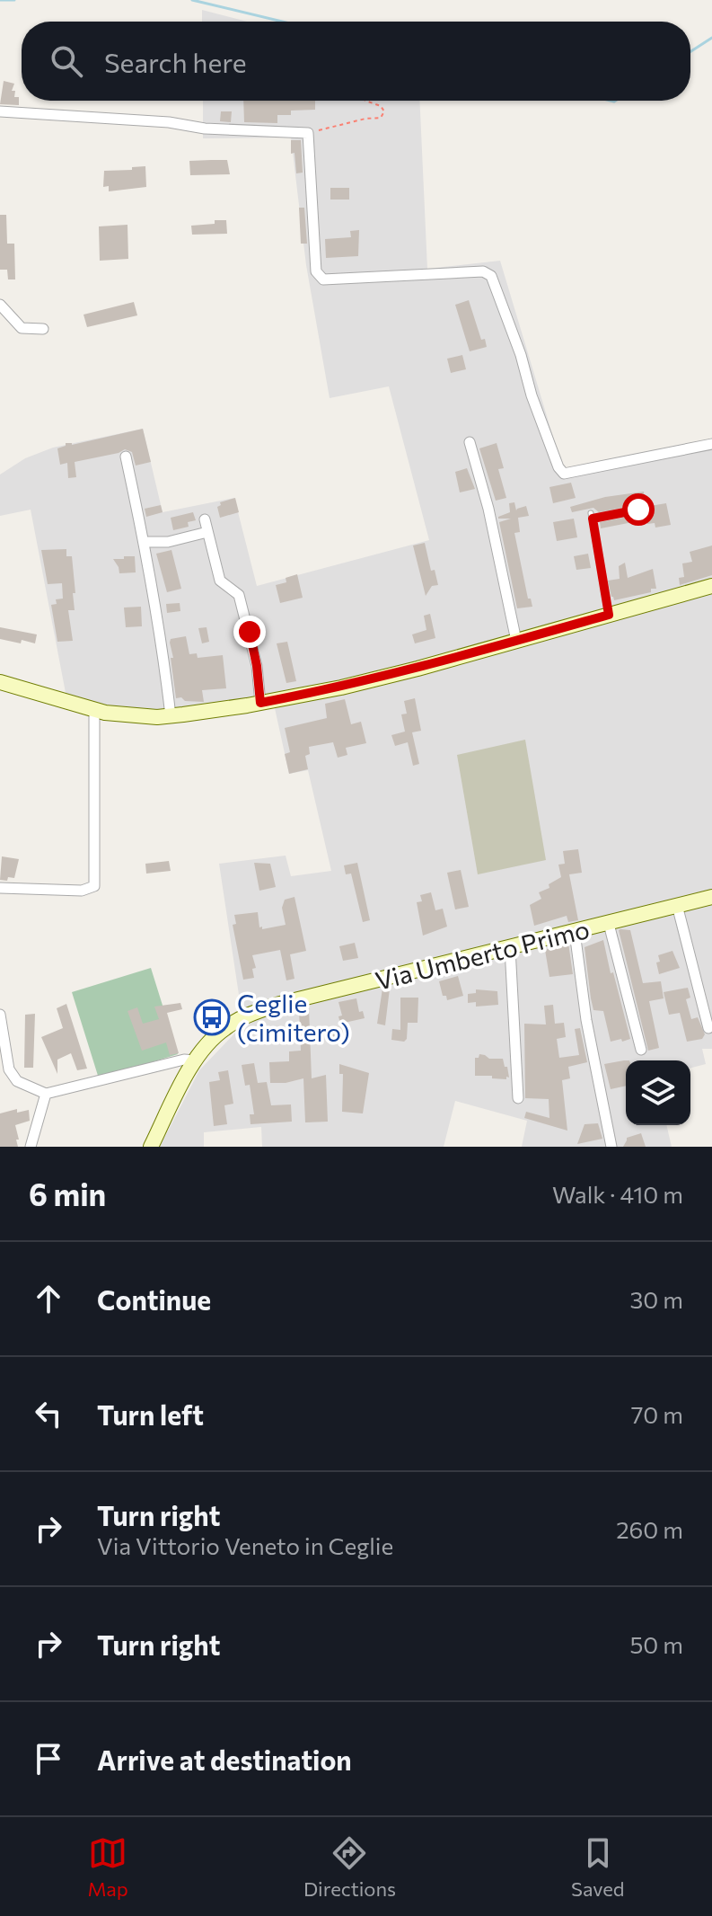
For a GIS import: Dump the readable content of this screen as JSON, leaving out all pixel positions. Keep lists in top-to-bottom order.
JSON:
{
  "streets": {
    "main road": ["Via Umberto Primo"]
  },
  "places": {
    "bus stop": ["Ceglie (cimitero)"]
  },
  "page": {
    "search": "Search here",
    "heading": ["6 min", "Walk · 410 m"],
    "list": [
      ["Continue", "30 m"],
      ["Turn left", "70 m"],
      ["Turn right", "Via Vittorio Veneto in Ceglie", "260 m"],
      ["Turn right", "50 m"],
      "Arrive at destination"
    ],
    "nav": ["Map", "Directions", "Saved"]
  }
}
